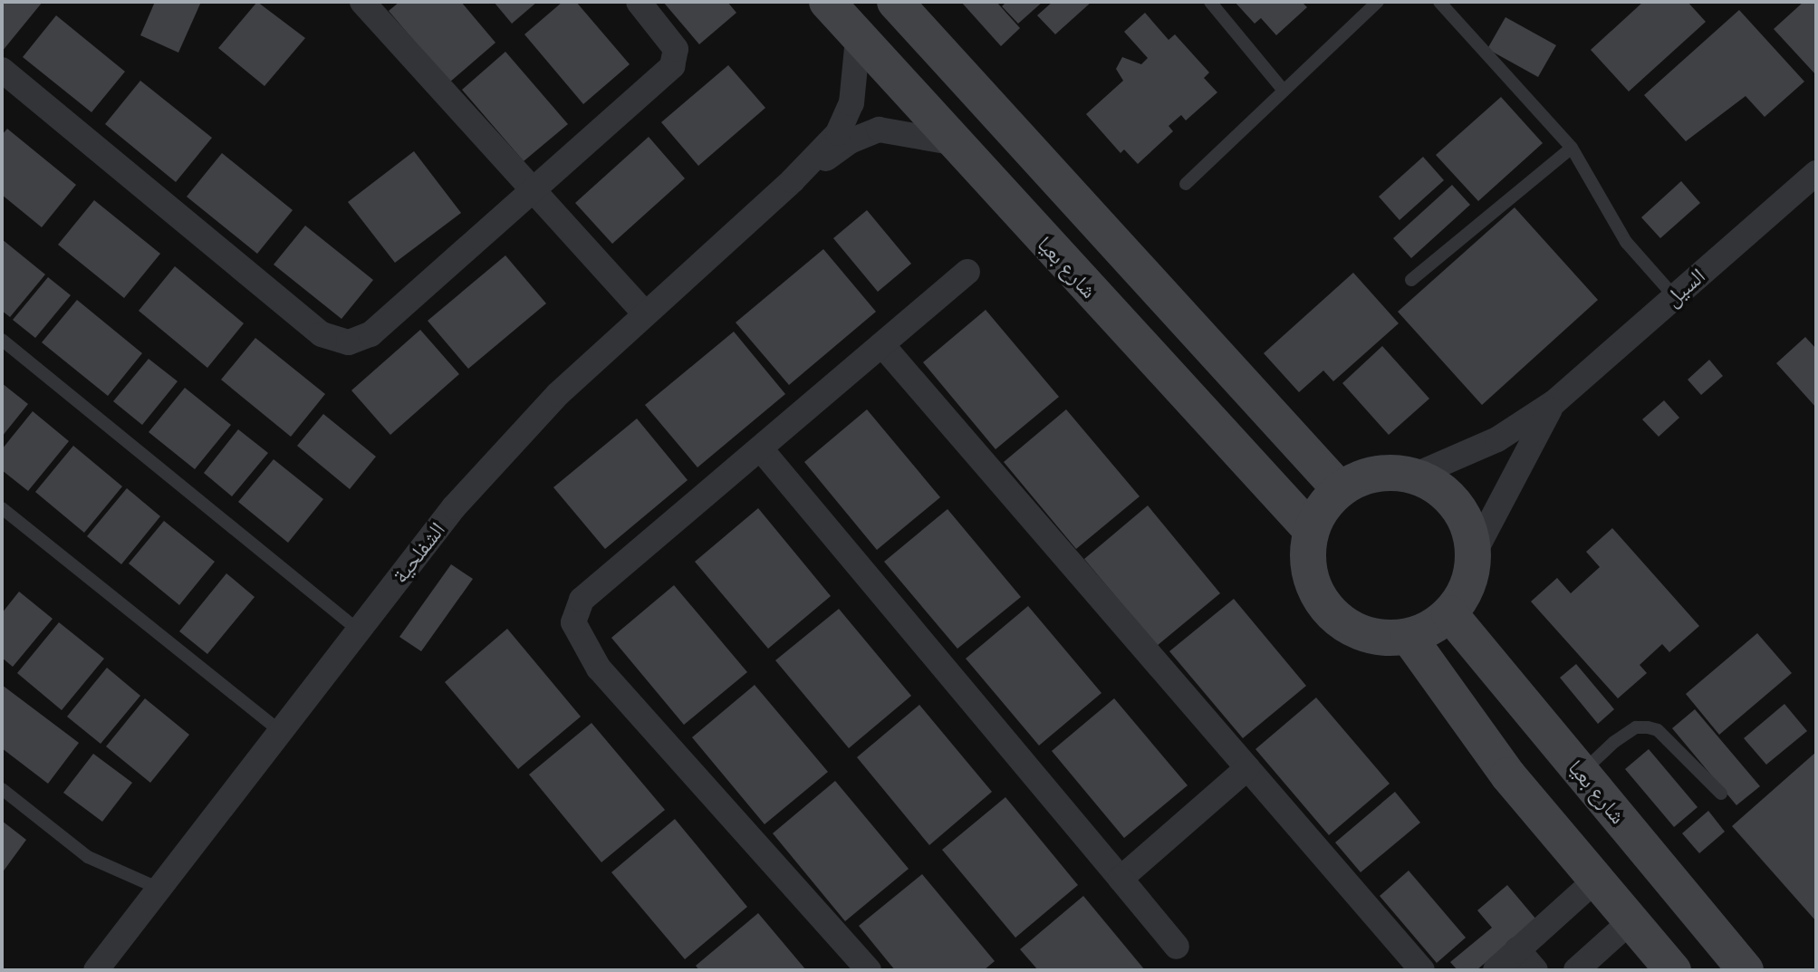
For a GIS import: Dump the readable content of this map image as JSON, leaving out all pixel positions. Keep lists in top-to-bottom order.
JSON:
{
  "streets": {
    "main road": ["شارع بعيا"],
    "street": ["السيل", "الشفلحية"]
  },
  "crossings": [
    ["شارع بعيا", "السيل"],
    ["شارع بعيا", "الشفلحية"]
  ]
}
